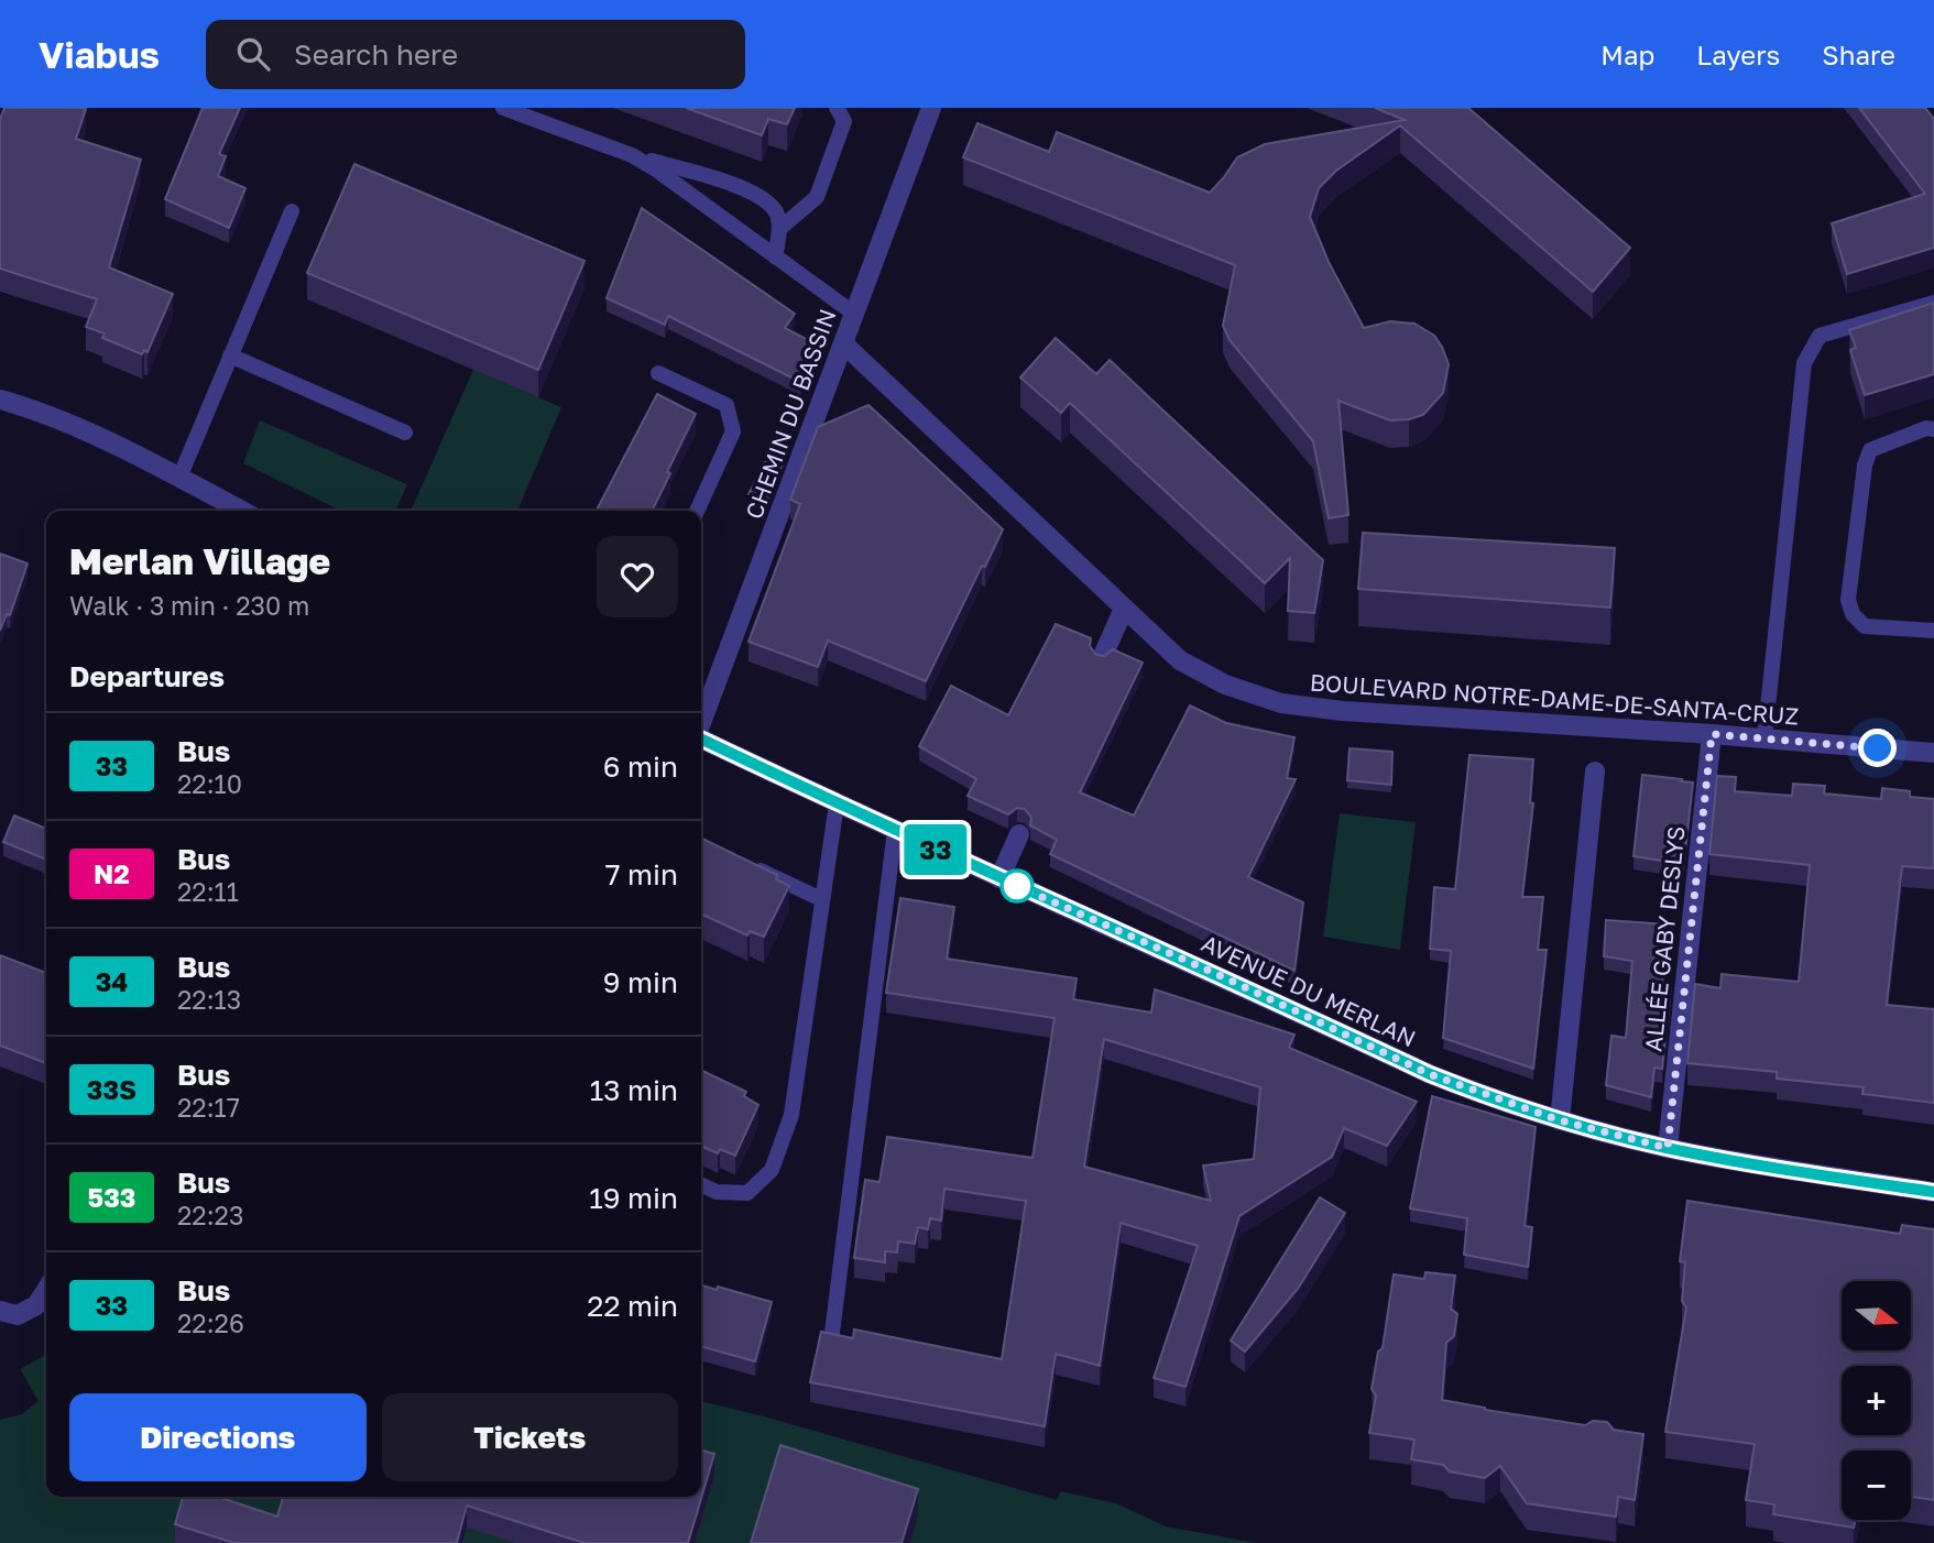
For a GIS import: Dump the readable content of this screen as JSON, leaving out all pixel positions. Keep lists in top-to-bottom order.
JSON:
{
  "streets": {
    "street": [
      "CHEMIN DU BASSIN",
      "BOULEVARD NOTRE-DAME-DE-SANTA-CRUZ",
      "ALLÉE GABY DESLYS",
      "AVENUE DU MERLAN"
    ]
  },
  "crossings": [
    ["CHEMIN DU BASSIN", "BOULEVARD NOTRE-DAME-DE-SANTA-CRUZ"],
    ["BOULEVARD NOTRE-DAME-DE-SANTA-CRUZ", "ALLÉE GABY DESLYS"],
    ["ALLÉE GABY DESLYS", "AVENUE DU MERLAN"]
  ],
  "lines": ["bus line 33"],
  "north": "right",
  "page": {
    "header": "Viabus",
    "search": "Search here",
    "nav": ["Map", "Layers", "Share"],
    "on_map": "33",
    "heading": [
      ["Merlan Village", "Walk · 3 min · 230 m"],
      "Departures"
    ],
    "list": [
      {
        "mark": "33",
        "name": "Bus",
        "note": "22:10",
        "value": "6 min"
      },
      {
        "mark": "N2",
        "name": "Bus",
        "note": "22:11",
        "value": "7 min"
      },
      {
        "mark": "34",
        "name": "Bus",
        "note": "22:13",
        "value": "9 min"
      },
      {
        "mark": "33S",
        "name": "Bus",
        "note": "22:17",
        "value": "13 min"
      },
      {
        "mark": "533",
        "name": "Bus",
        "note": "22:23",
        "value": "19 min"
      },
      {
        "mark": "33",
        "name": "Bus",
        "note": "22:26",
        "value": "22 min"
      }
    ],
    "map_buttons": ["+", "−"],
    "buttons": ["Directions", "Tickets"]
  }
}
